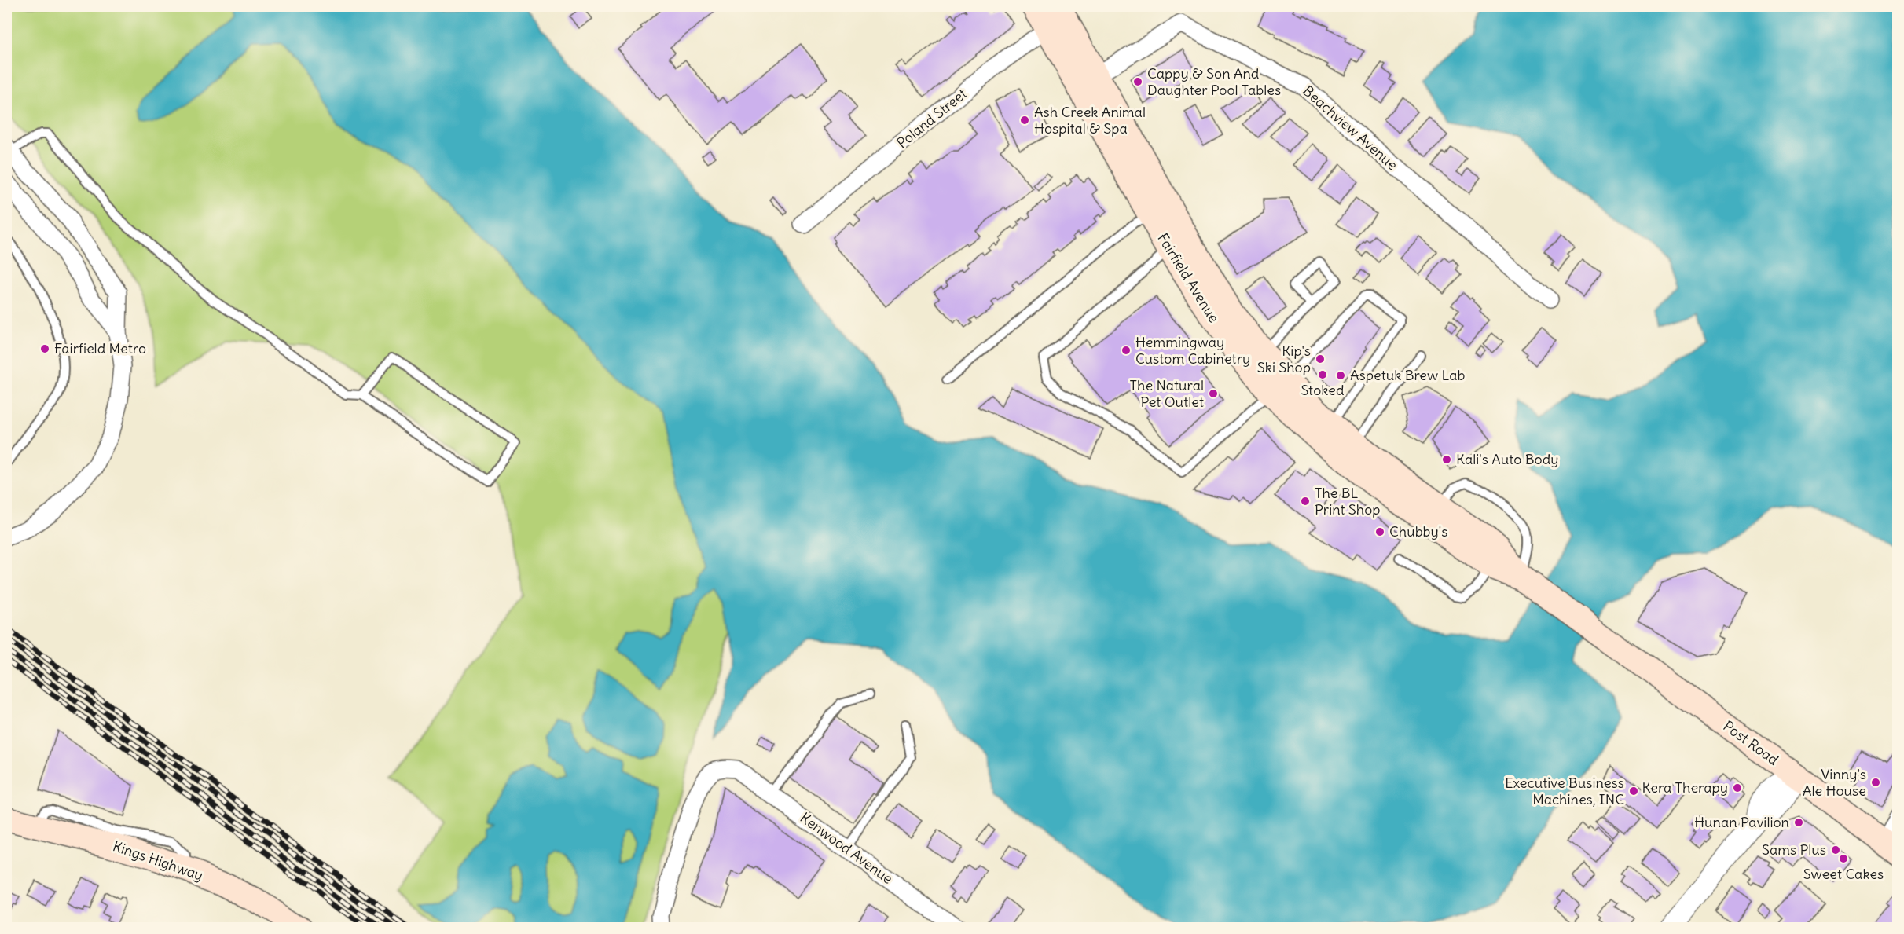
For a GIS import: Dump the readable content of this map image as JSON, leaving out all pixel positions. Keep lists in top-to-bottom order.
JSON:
{
  "streets": {
    "main road": ["Fairfield Avenue", "Post Road", "Kings Highway"],
    "street": ["Poland Street", "Beachview Avenue", "Kenwood Avenue"]
  },
  "crossings": [
    ["Poland Street", "Fairfield Avenue"],
    ["Beachview Avenue", "Fairfield Avenue"],
    ["Fairfield Avenue", "Post Road"]
  ],
  "places": [
    "Cappy & Son And Daughter Pool Tables",
    "Ash Creek Animal Hospital & Spa",
    "Fairfield Metro",
    "Hemmingway Custom Cabinetry",
    "Kip's Ski Shop",
    "Stoked",
    "Aspetuk Brew Lab",
    "The Natural Pet Outlet",
    "Kali's Auto Body",
    "The BL Print Shop",
    "Chubby's",
    "Vinny's Ale House",
    "Kera Therapy",
    "Executive Business Machines, INC",
    "Hunan Pavilion",
    "Sams Plus",
    "Sweet Cakes"
  ]
}
